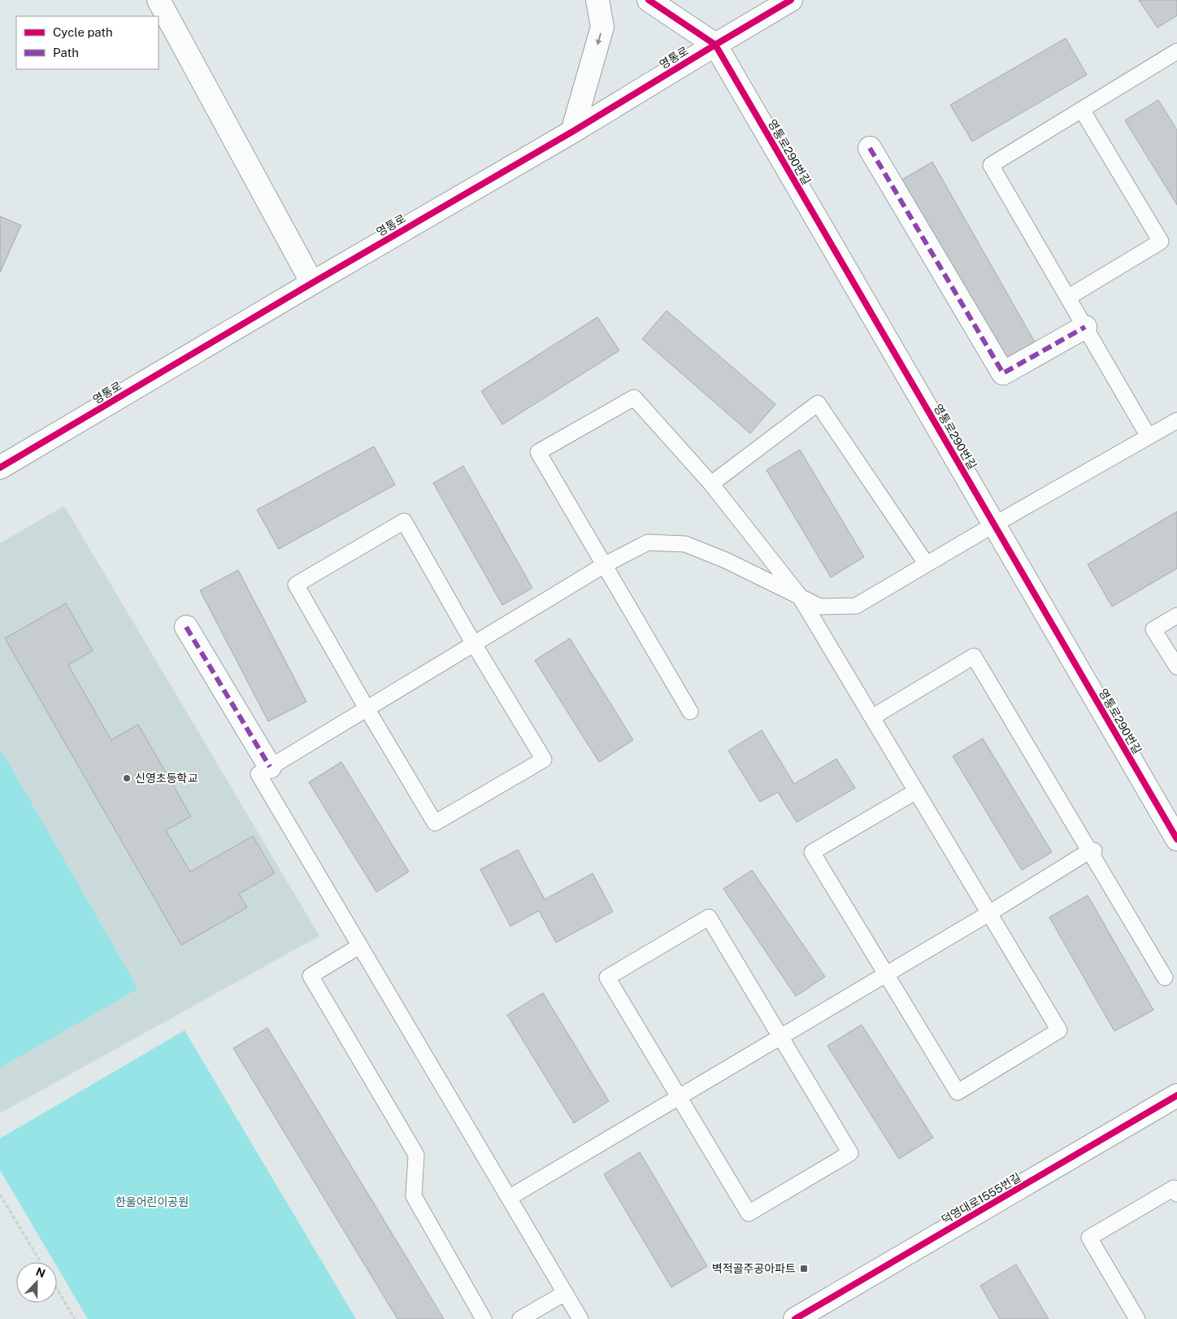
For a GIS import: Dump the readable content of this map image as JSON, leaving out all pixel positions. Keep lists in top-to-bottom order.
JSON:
{
  "streets": {
    "street": ["영통로", "영통로290번길", "덕영대로1555번길"]
  },
  "crossings": [
    ["영통로", "영통로290번길"]
  ],
  "parks": ["한울어린이공원"],
  "places": {
    "other": ["신영초등학교"],
    "transit": ["벽적골주공아파트"]
  },
  "legend": ["Cycle path", "Path"],
  "north": "top"
}
